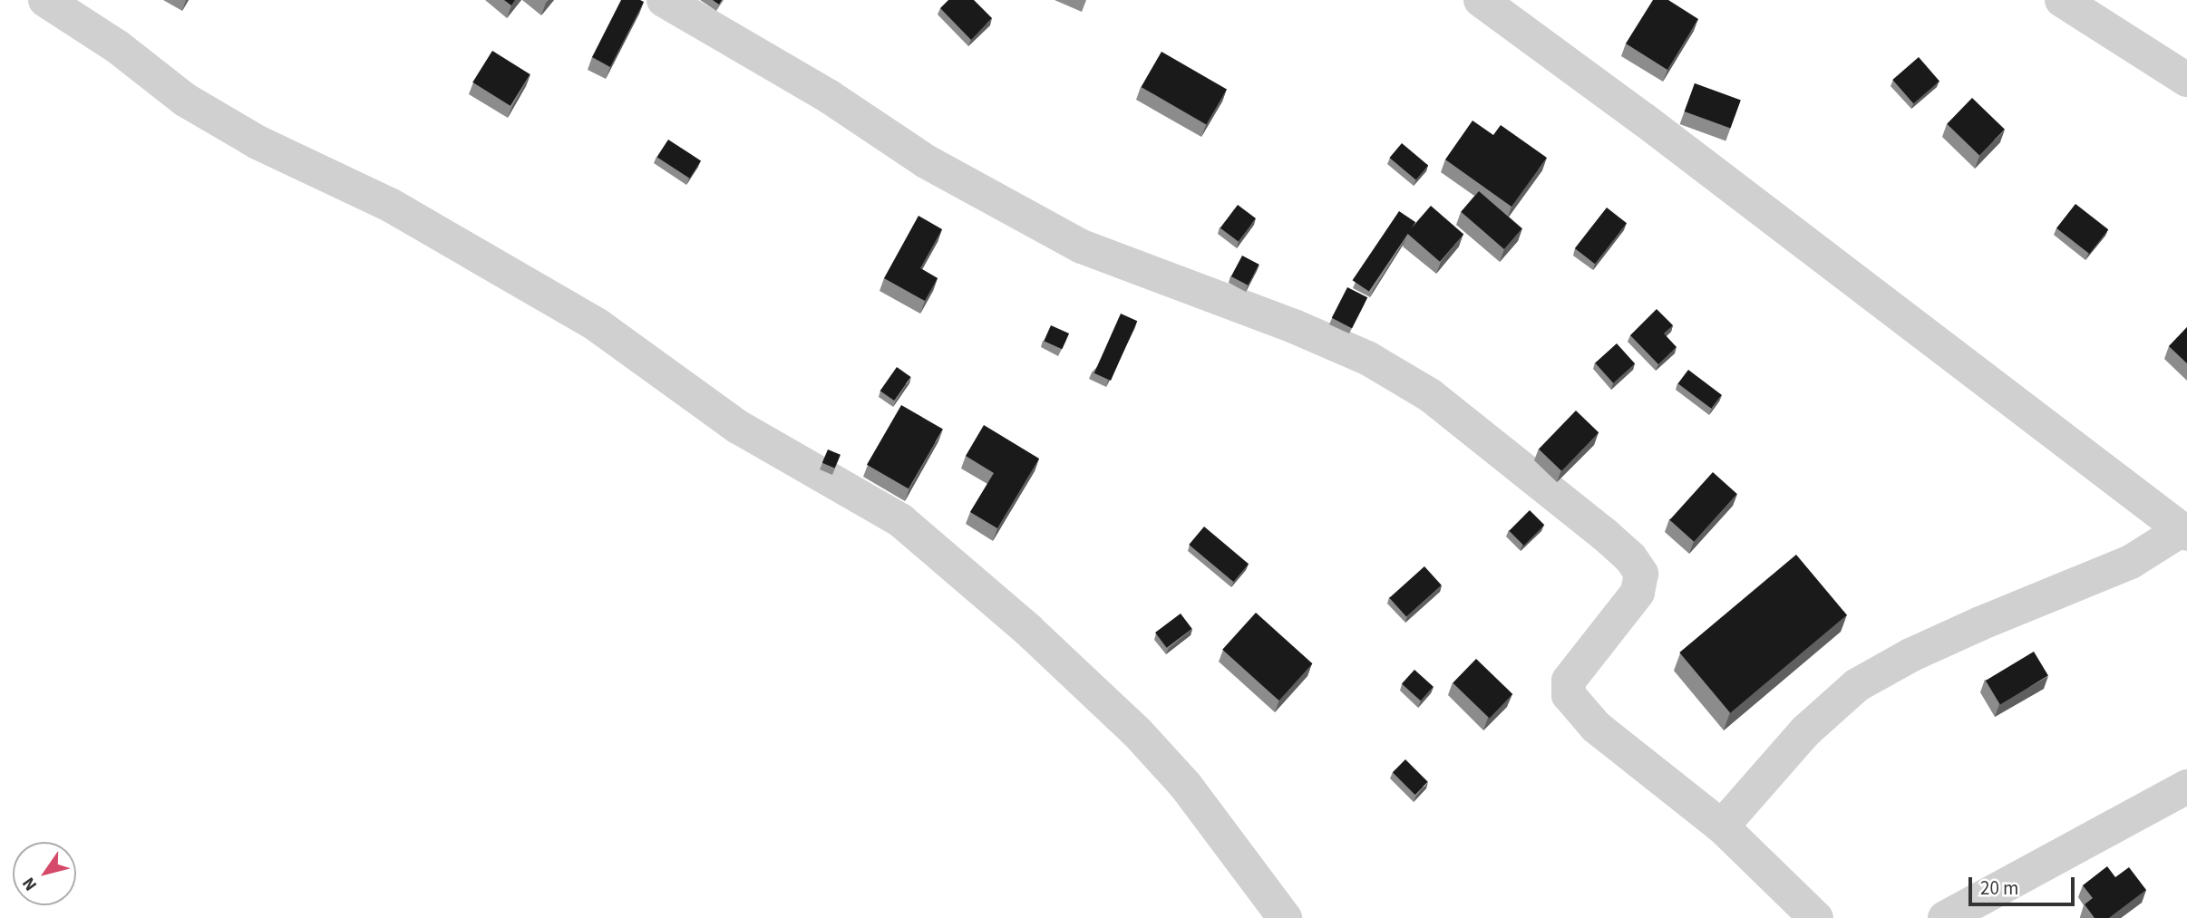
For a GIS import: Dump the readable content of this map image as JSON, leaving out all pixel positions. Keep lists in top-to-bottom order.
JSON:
{
  "scale_bar": "20 m",
  "north": "bottom left"
}
